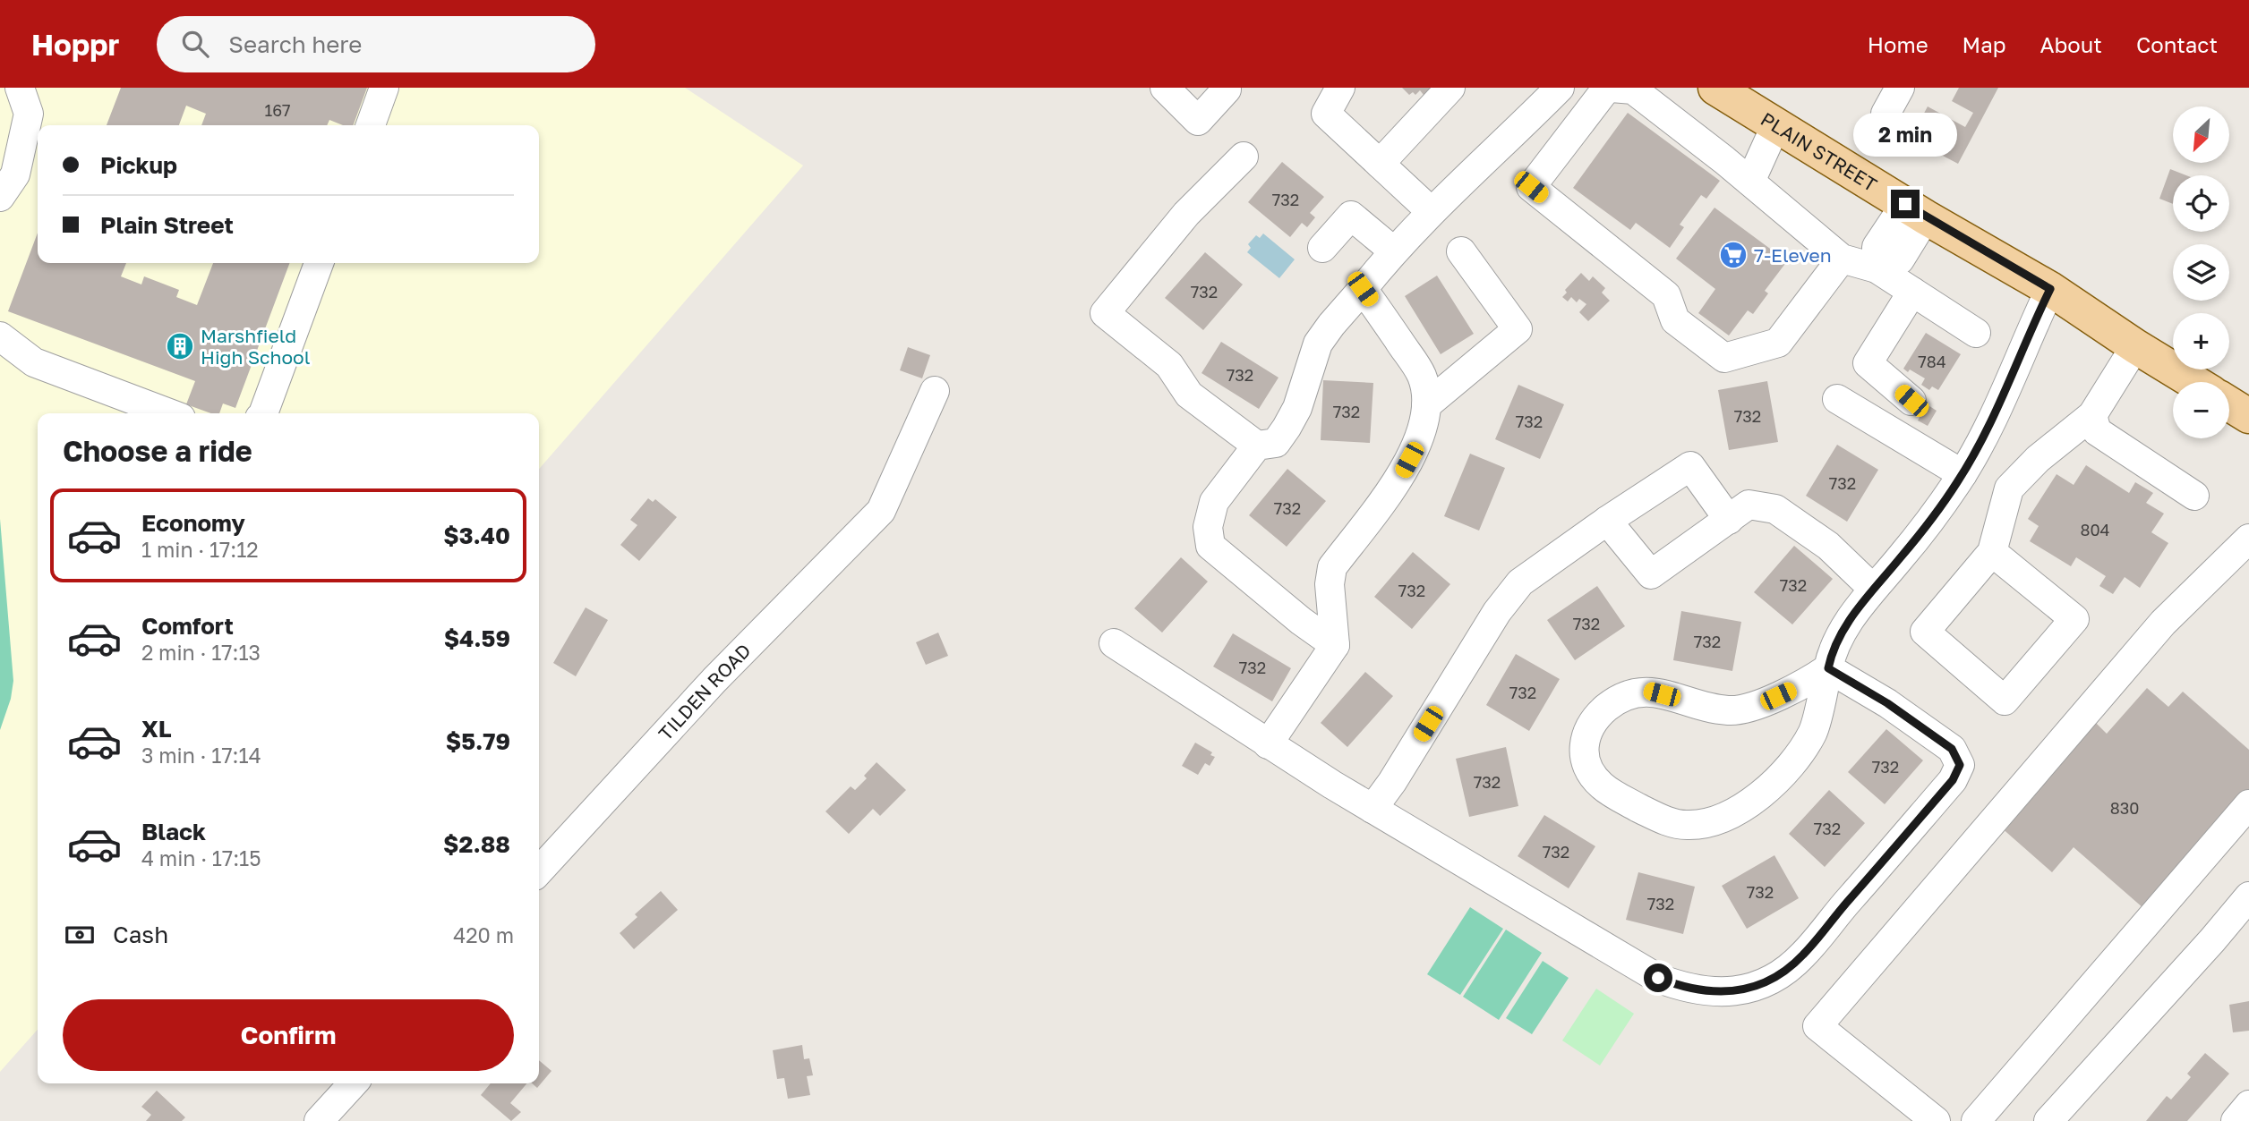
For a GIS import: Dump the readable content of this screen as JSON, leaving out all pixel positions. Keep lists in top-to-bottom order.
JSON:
{
  "streets": {
    "main road": ["PLAIN STREET"],
    "street": ["TILDEN ROAD"]
  },
  "places": {
    "supermarket": ["7-Eleven"],
    "building": ["Marshfield High School"]
  },
  "house_numbers": [
    "167",
    "732",
    "732",
    "784",
    "732",
    "732",
    "732",
    "732",
    "732",
    "732",
    "804",
    "732",
    "732",
    "732",
    "732",
    "732",
    "732",
    "732",
    "732",
    "830",
    "732",
    "732",
    "732",
    "732"
  ],
  "north": "bottom left",
  "page": {
    "header": "Hoppr",
    "search": "Search here",
    "nav": [
      "Home",
      "Map",
      "About",
      "Contact"
    ],
    "map_buttons": ["+", "−"],
    "bubble": "2 min",
    "banner": ["Pickup", "Plain Street"],
    "heading": "Choose a ride",
    "list": [
      {
        "name": "Economy",
        "note": "1 min · 17:12",
        "value": "$3.40"
      },
      {
        "name": "Comfort",
        "note": "2 min · 17:13",
        "value": "$4.59"
      },
      {
        "name": "XL",
        "note": "3 min · 17:14",
        "value": "$5.79"
      },
      {
        "name": "Black",
        "note": "4 min · 17:15",
        "value": "$2.88"
      }
    ],
    "pay": ["Cash", "420 m"],
    "buttons": "Confirm"
  }
}
